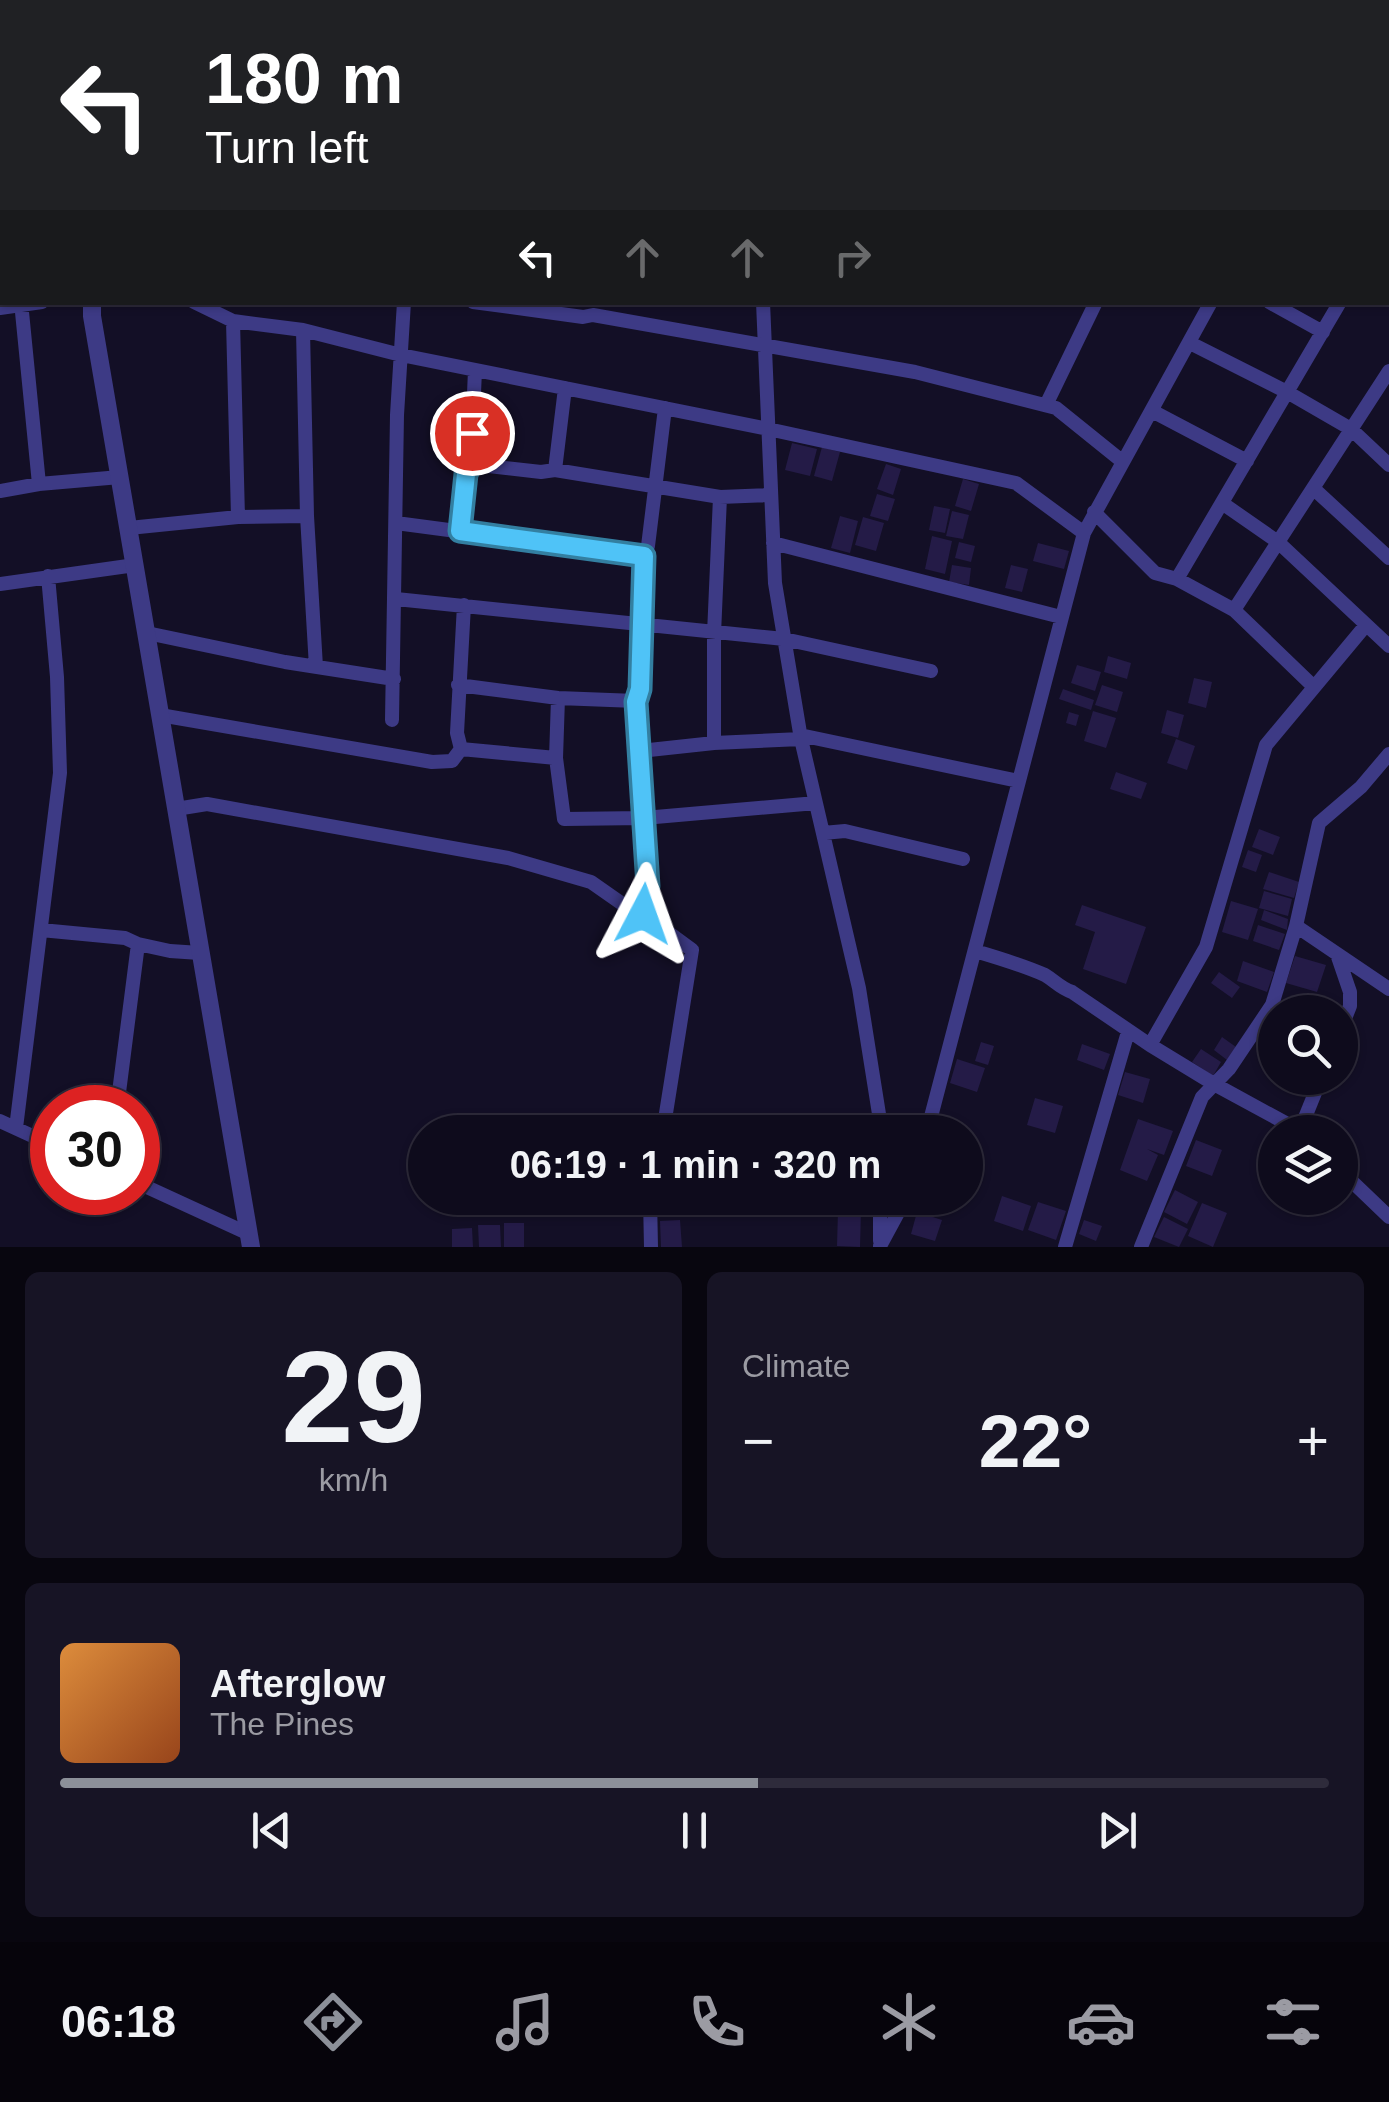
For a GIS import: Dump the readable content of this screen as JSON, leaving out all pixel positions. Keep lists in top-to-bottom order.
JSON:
{
  "page": {
    "turn": ["180 m", "Turn left"],
    "limit": "30",
    "trip": "06:19 · 1 min · 320 m",
    "tile": [
      ["29", "km/h"],
      "Climate"
    ],
    "heat": ["−", "22°", "+"],
    "song": ["Afterglow", "The Pines"],
    "tabs": "06:18"
  }
}
